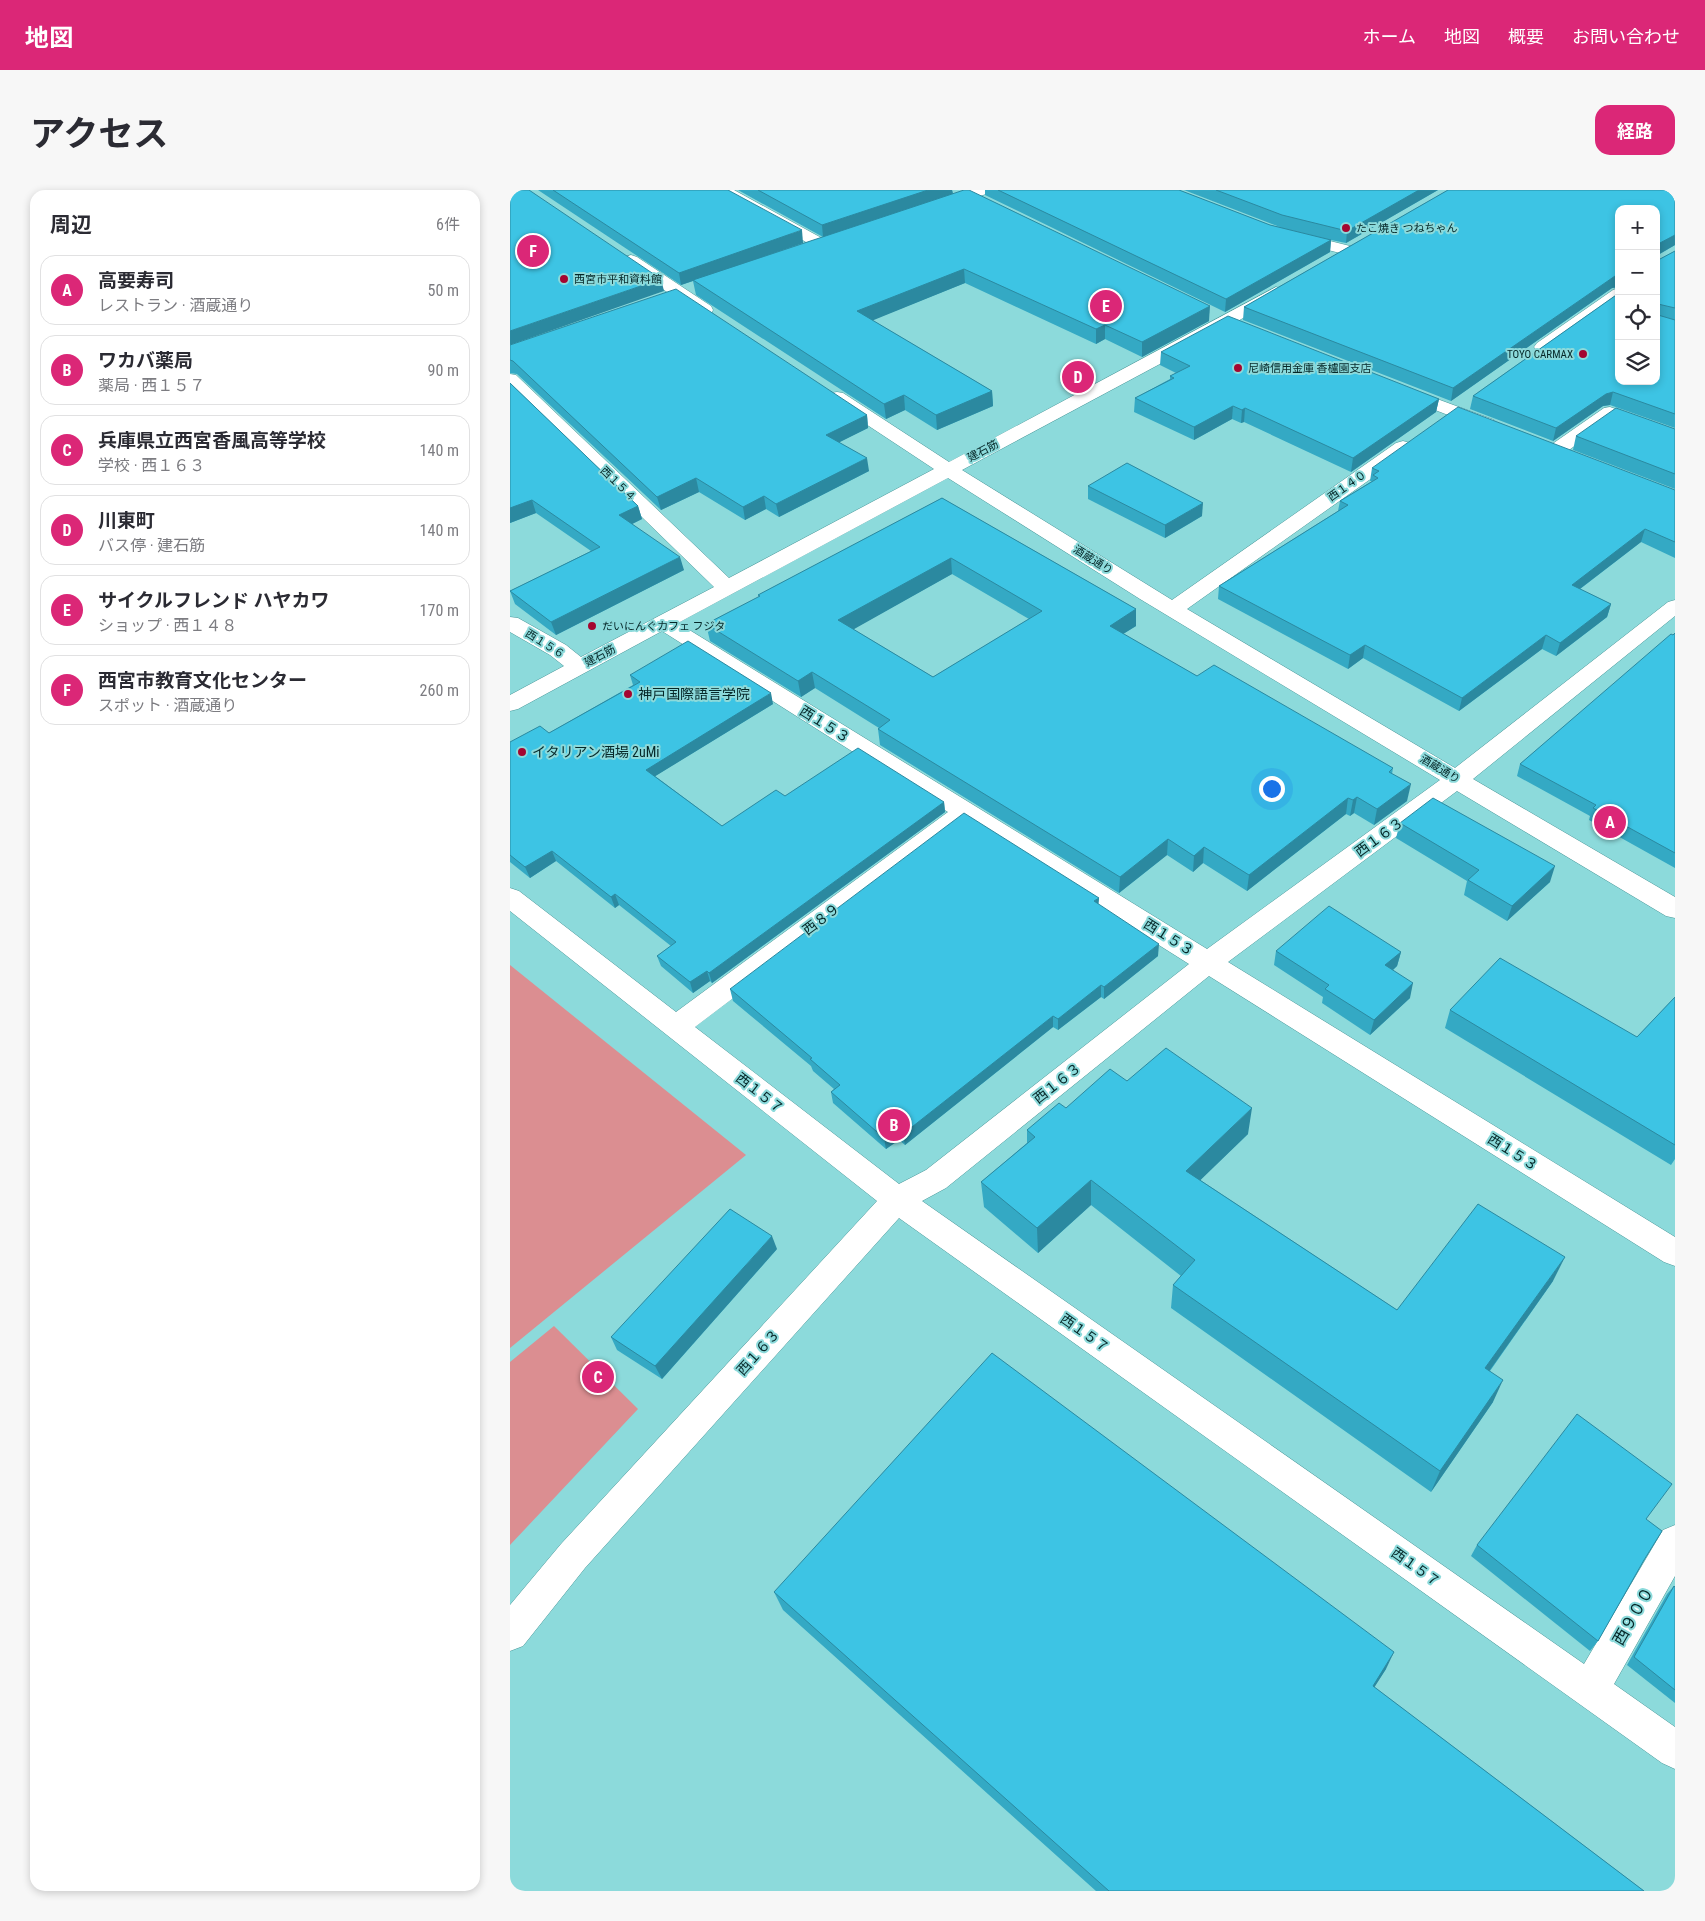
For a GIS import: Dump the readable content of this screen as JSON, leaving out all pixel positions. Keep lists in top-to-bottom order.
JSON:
{
  "streets": {
    "street": [
      "建石筋",
      "西１５４",
      "西１４０",
      "酒蔵通り",
      "西１５６",
      "西１５３",
      "西１６３",
      "西８９",
      "西１５７",
      "西９００"
    ]
  },
  "crossings": [
    ["建石筋", "西１５４"],
    ["建石筋", "酒蔵通り"],
    ["建石筋", "西１５６"],
    ["建石筋", "西１５３"],
    ["西１４０", "酒蔵通り"],
    ["酒蔵通り", "西１６３"],
    ["西１５３", "西１６３"],
    ["西１５３", "西８９"],
    ["西１６３", "西１５７"],
    ["西８９", "西１５７"],
    ["西１５７", "西９００"]
  ],
  "places": [
    "たこ焼き つねちゃん",
    "西宮市平和資料館",
    "TOYO CARMAX",
    "尼崎信用金庫 香櫨園支店",
    "だいにんぐカフェ フジタ",
    "神戸国際語言学院",
    "イタリアン酒場 2uMi"
  ],
  "page": {
    "header": "地図",
    "nav": [
      "ホーム",
      "地図",
      "概要",
      "お問い合わせ"
    ],
    "title": "アクセス",
    "buttons": "経路",
    "heading": ["周辺", "6件"],
    "map_buttons": ["+", "−"],
    "pins": [
      "F",
      "E",
      "D",
      "A",
      "B",
      "C"
    ],
    "list": [
      {
        "mark": "A",
        "name": "高要寿司",
        "note": "レストラン · 酒蔵通り",
        "value": "50 m"
      },
      {
        "mark": "B",
        "name": "ワカバ薬局",
        "note": "薬局 · 西１５７",
        "value": "90 m"
      },
      {
        "mark": "C",
        "name": "兵庫県立西宮香風高等学校",
        "note": "学校 · 西１６３",
        "value": "140 m"
      },
      {
        "mark": "D",
        "name": "川東町",
        "note": "バス停 · 建石筋",
        "value": "140 m"
      },
      {
        "mark": "E",
        "name": "サイクルフレンド ハヤカワ",
        "note": "ショップ · 西１４８",
        "value": "170 m"
      },
      {
        "mark": "F",
        "name": "西宮市教育文化センター",
        "note": "スポット · 酒蔵通り",
        "value": "260 m"
      }
    ]
  }
}
